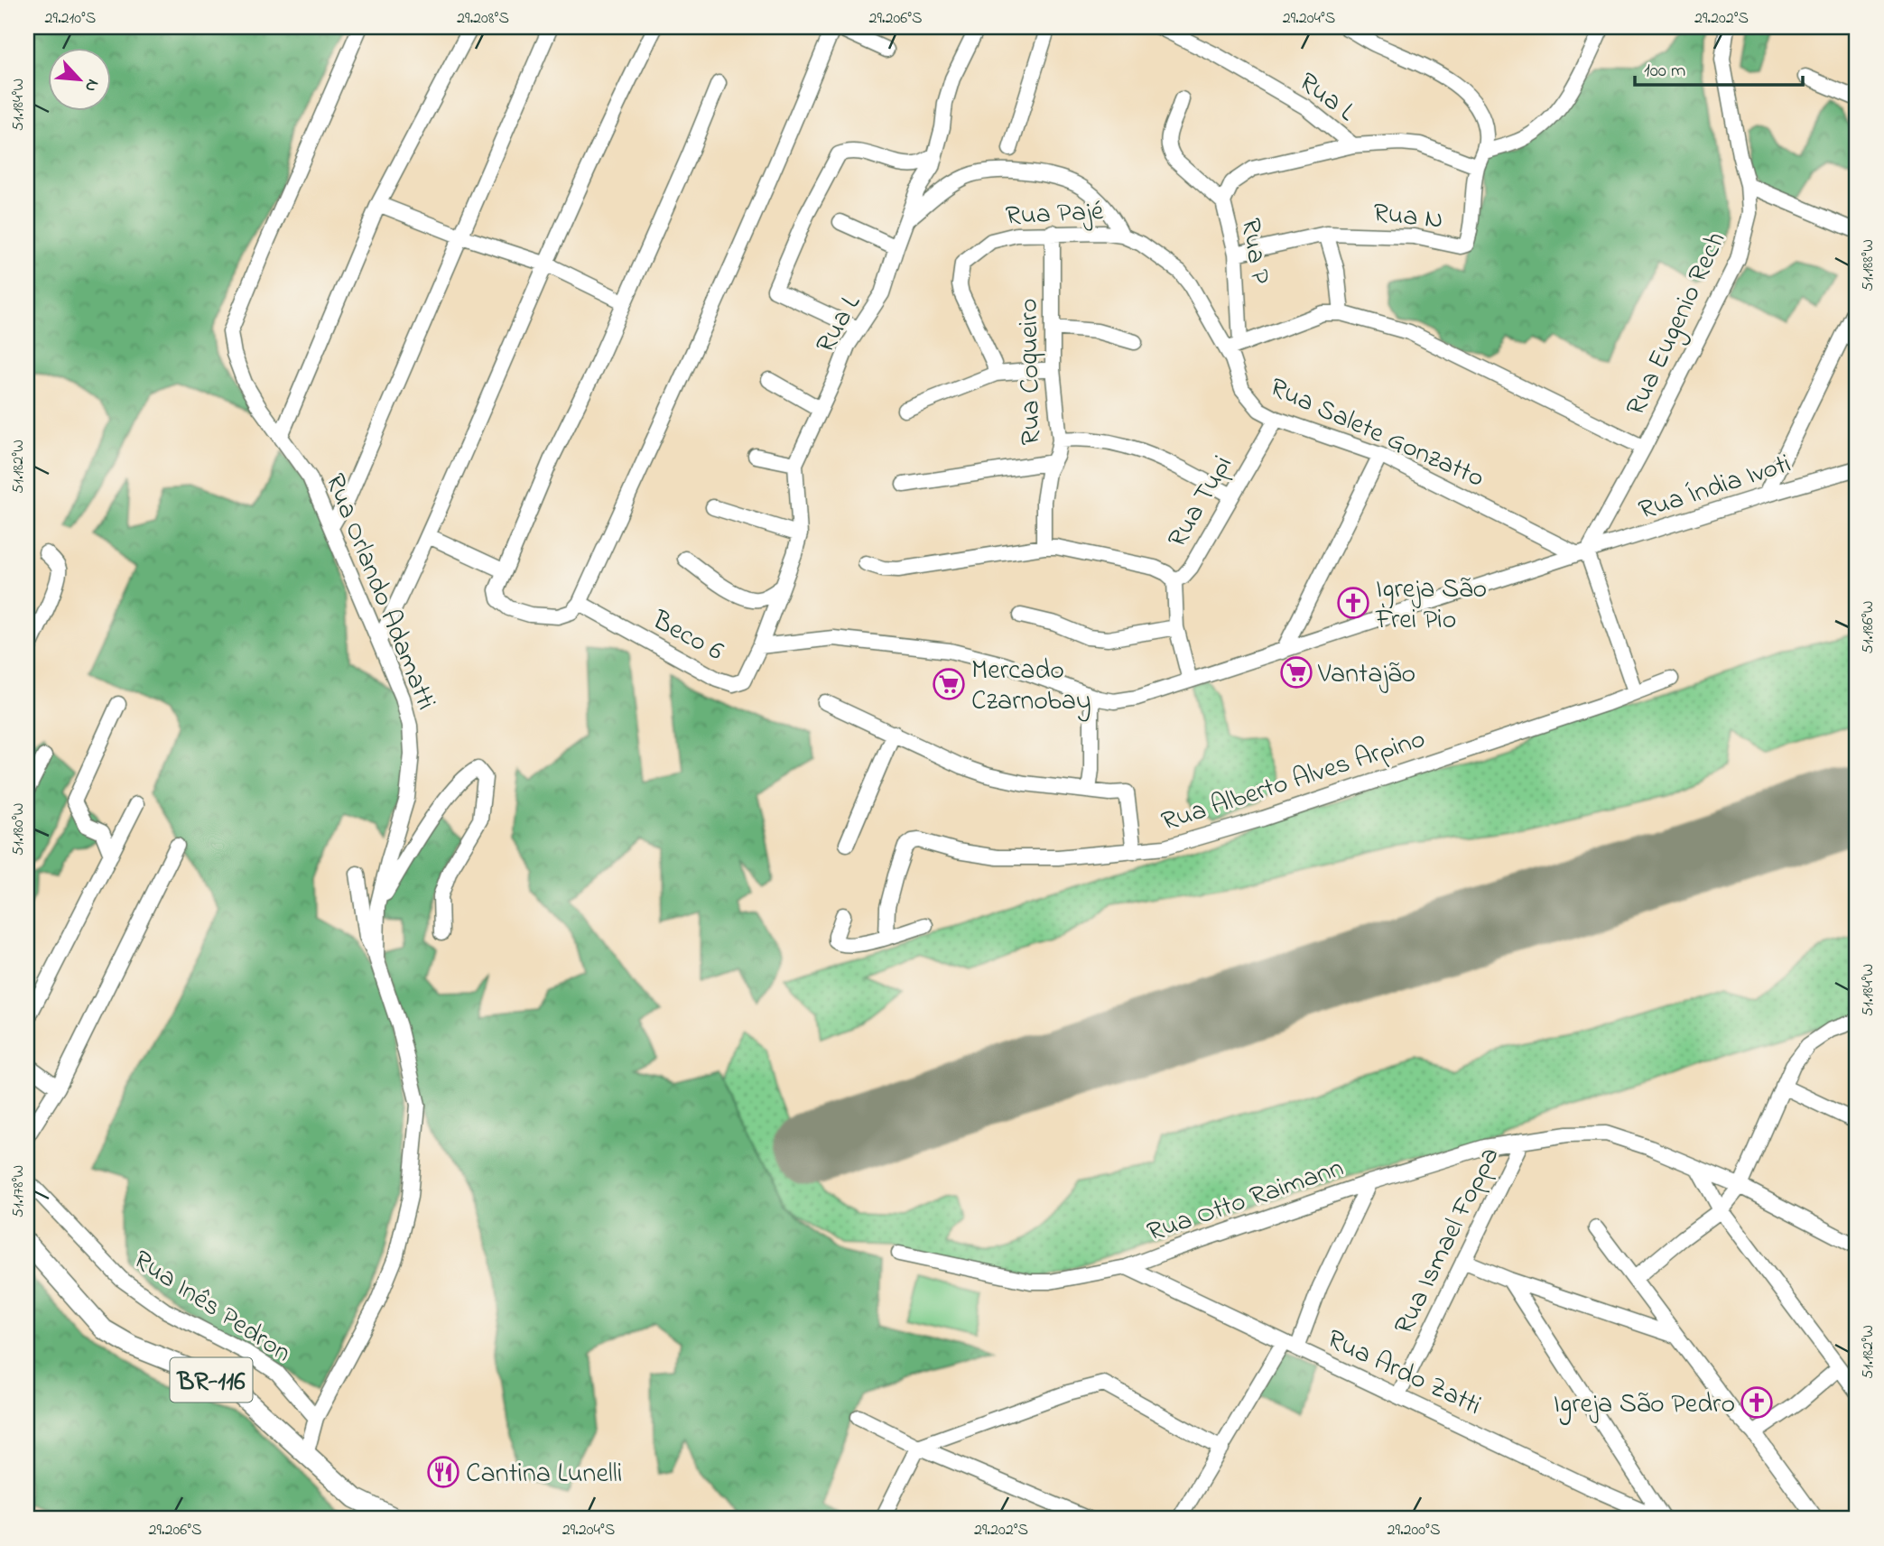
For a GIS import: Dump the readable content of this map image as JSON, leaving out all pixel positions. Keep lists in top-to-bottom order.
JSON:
{
  "streets": {
    "main road": ["BR-116"],
    "street": [
      "Rua L",
      "Rua Pajé",
      "Rua N",
      "Rua P",
      "Rua Eugenio Rech",
      "Rua Coqueiro",
      "Rua Salete Gonzatto",
      "Rua Índia Ivoti",
      "Rua Tupi",
      "Rua Orlando Adamatti",
      "Beco 6",
      "Rua Alberto Alves Arpino",
      "Rua Otto Raimann",
      "Rua Ismael Foppa",
      "Rua Inês Pedron",
      "Rua Ardo Zatti"
    ]
  },
  "crossings": [
    ["Rua L", "Rua N"],
    ["Rua L", "Rua P"],
    ["Rua L", "Rua Índia Ivoti"],
    ["Rua L", "Beco 6"],
    ["Rua Pajé", "Rua Coqueiro"],
    ["Rua Pajé", "Rua Salete Gonzatto"],
    ["Rua N", "Rua P"],
    ["Rua P", "Rua Salete Gonzatto"],
    ["Rua Eugenio Rech", "Rua Salete Gonzatto"],
    ["Rua Eugenio Rech", "Rua Índia Ivoti"],
    ["Rua Salete Gonzatto", "Rua Índia Ivoti"],
    ["Rua Salete Gonzatto", "Rua Tupi"],
    ["Rua Índia Ivoti", "Rua Tupi"],
    ["Rua Índia Ivoti", "Beco 6"],
    ["Rua Orlando Adamatti", "Rua Inês Pedron"],
    ["Rua Orlando Adamatti", "BR-116"],
    ["Rua Otto Raimann", "Rua Ismael Foppa"],
    ["Rua Otto Raimann", "Rua Ardo Zatti"],
    ["Rua Ismael Foppa", "Rua Ardo Zatti"]
  ],
  "places": {
    "church": ["Igreja São Frei Pio", "Igreja São Pedro"],
    "supermarket": ["Vantajão", "Mercado Czarnobay"],
    "restaurant": ["Cantina Lunelli"]
  },
  "scale_bar": "100 m",
  "north": "bottom right",
  "coordinates": [
    "29.210°S",
    "29.208°S",
    "29.206°S",
    "29.204°S",
    "29.202°S",
    "51.184°W",
    "51.188°W",
    "51.182°W",
    "51.186°W",
    "51.180°W",
    "51.178°W",
    "29.200°S"
  ]
}
